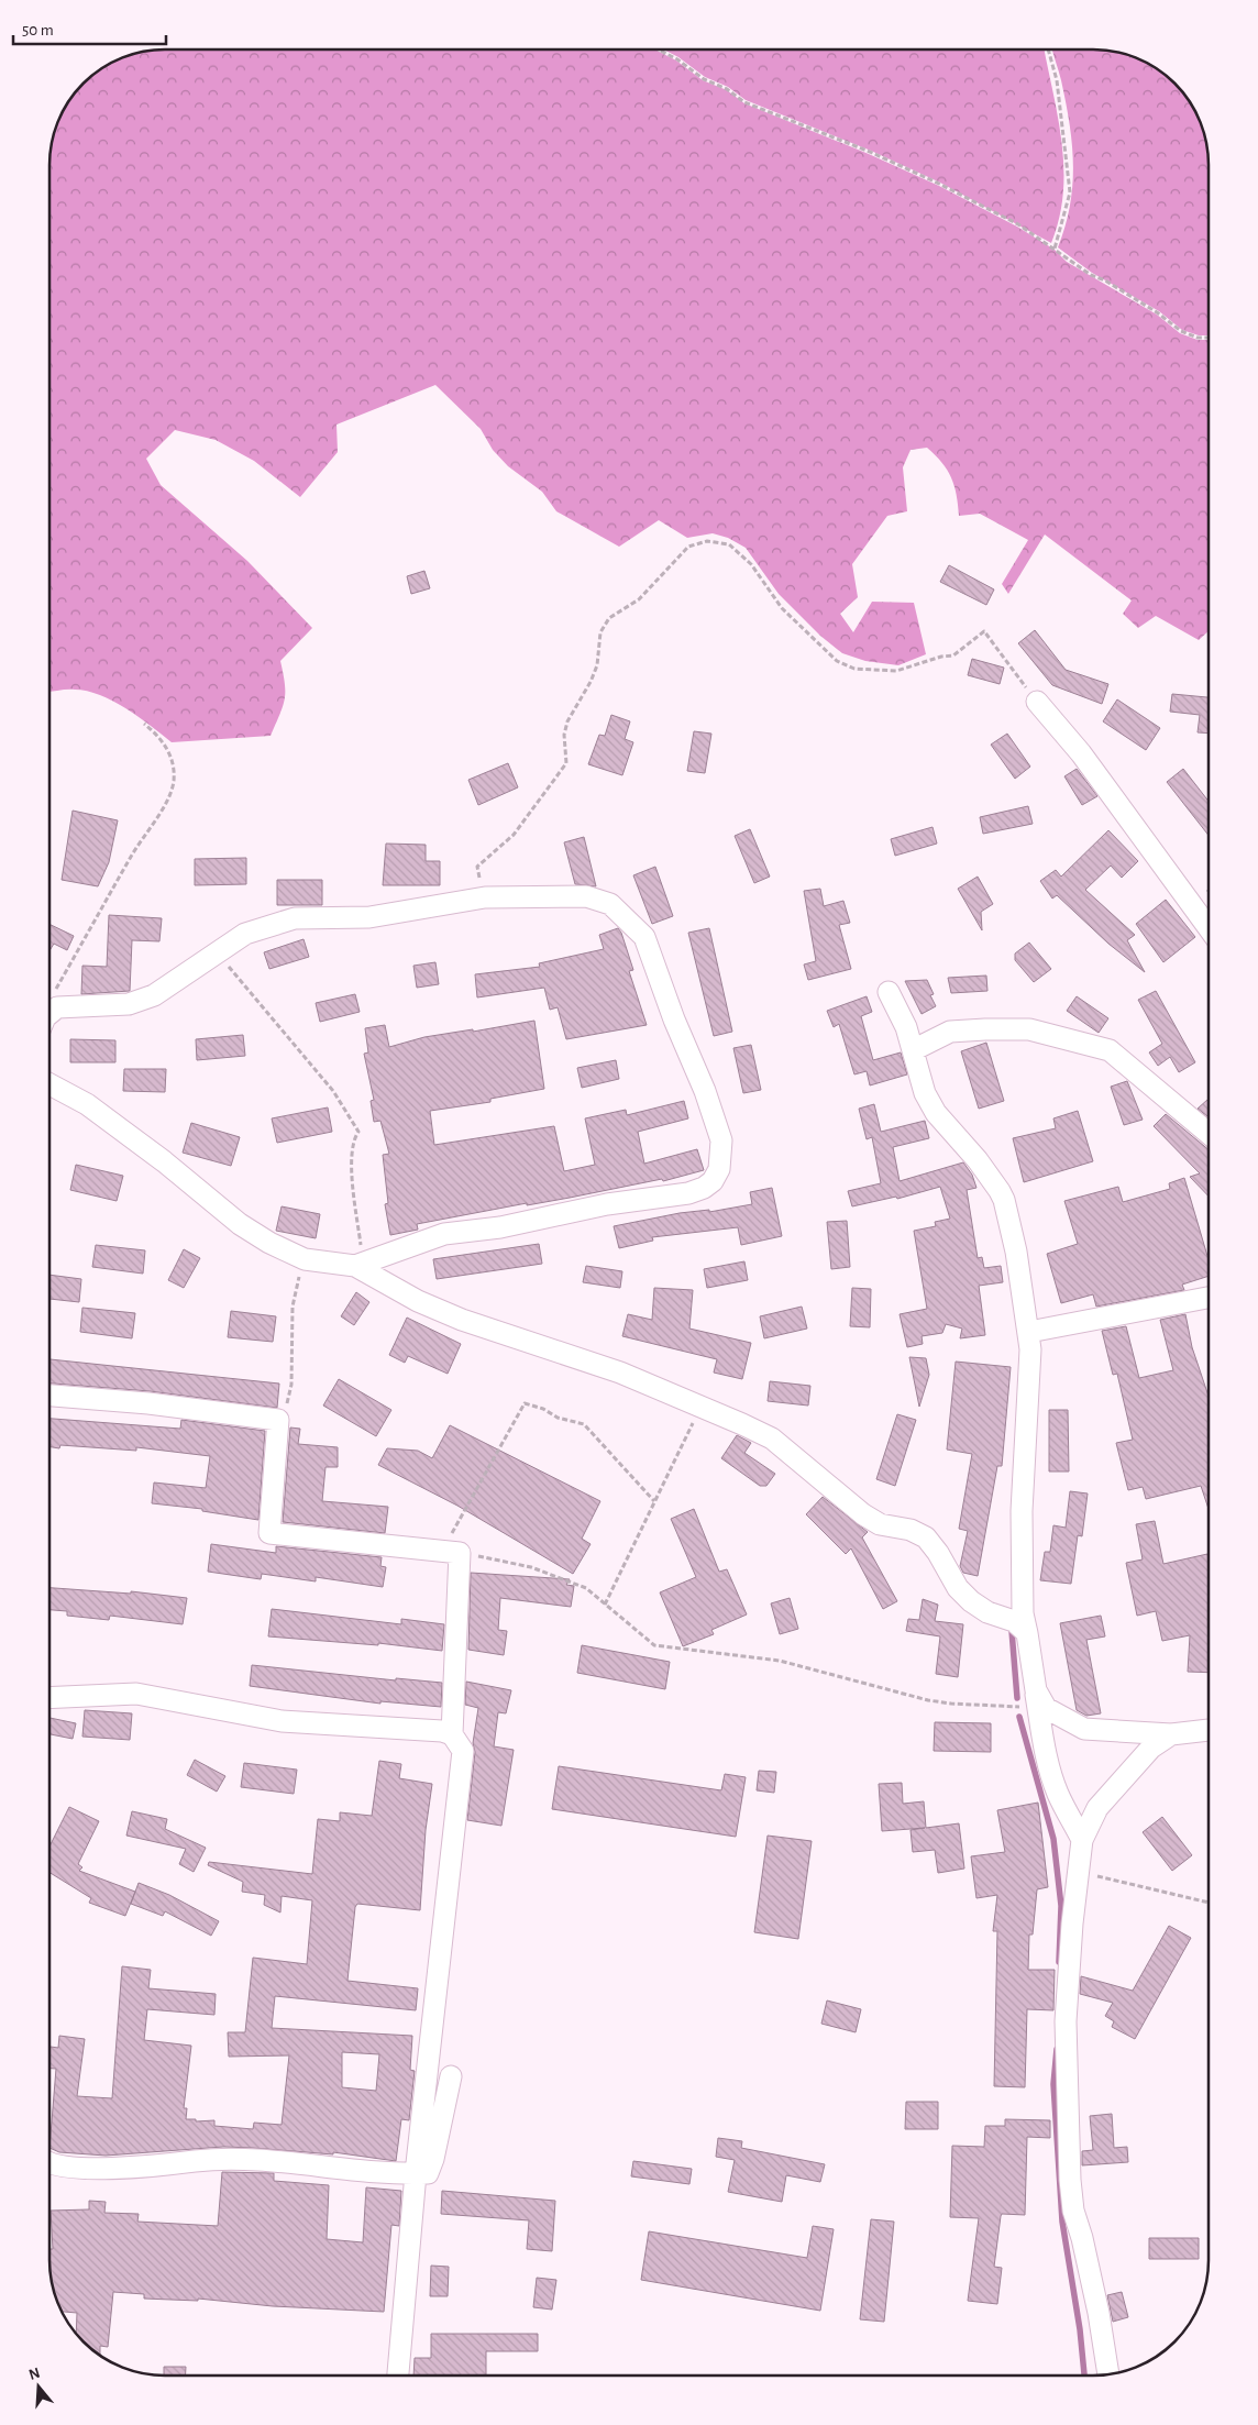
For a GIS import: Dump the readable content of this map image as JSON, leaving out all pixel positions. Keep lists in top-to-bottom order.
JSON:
{
  "scale_bar": "50 m",
  "north": "top"
}
